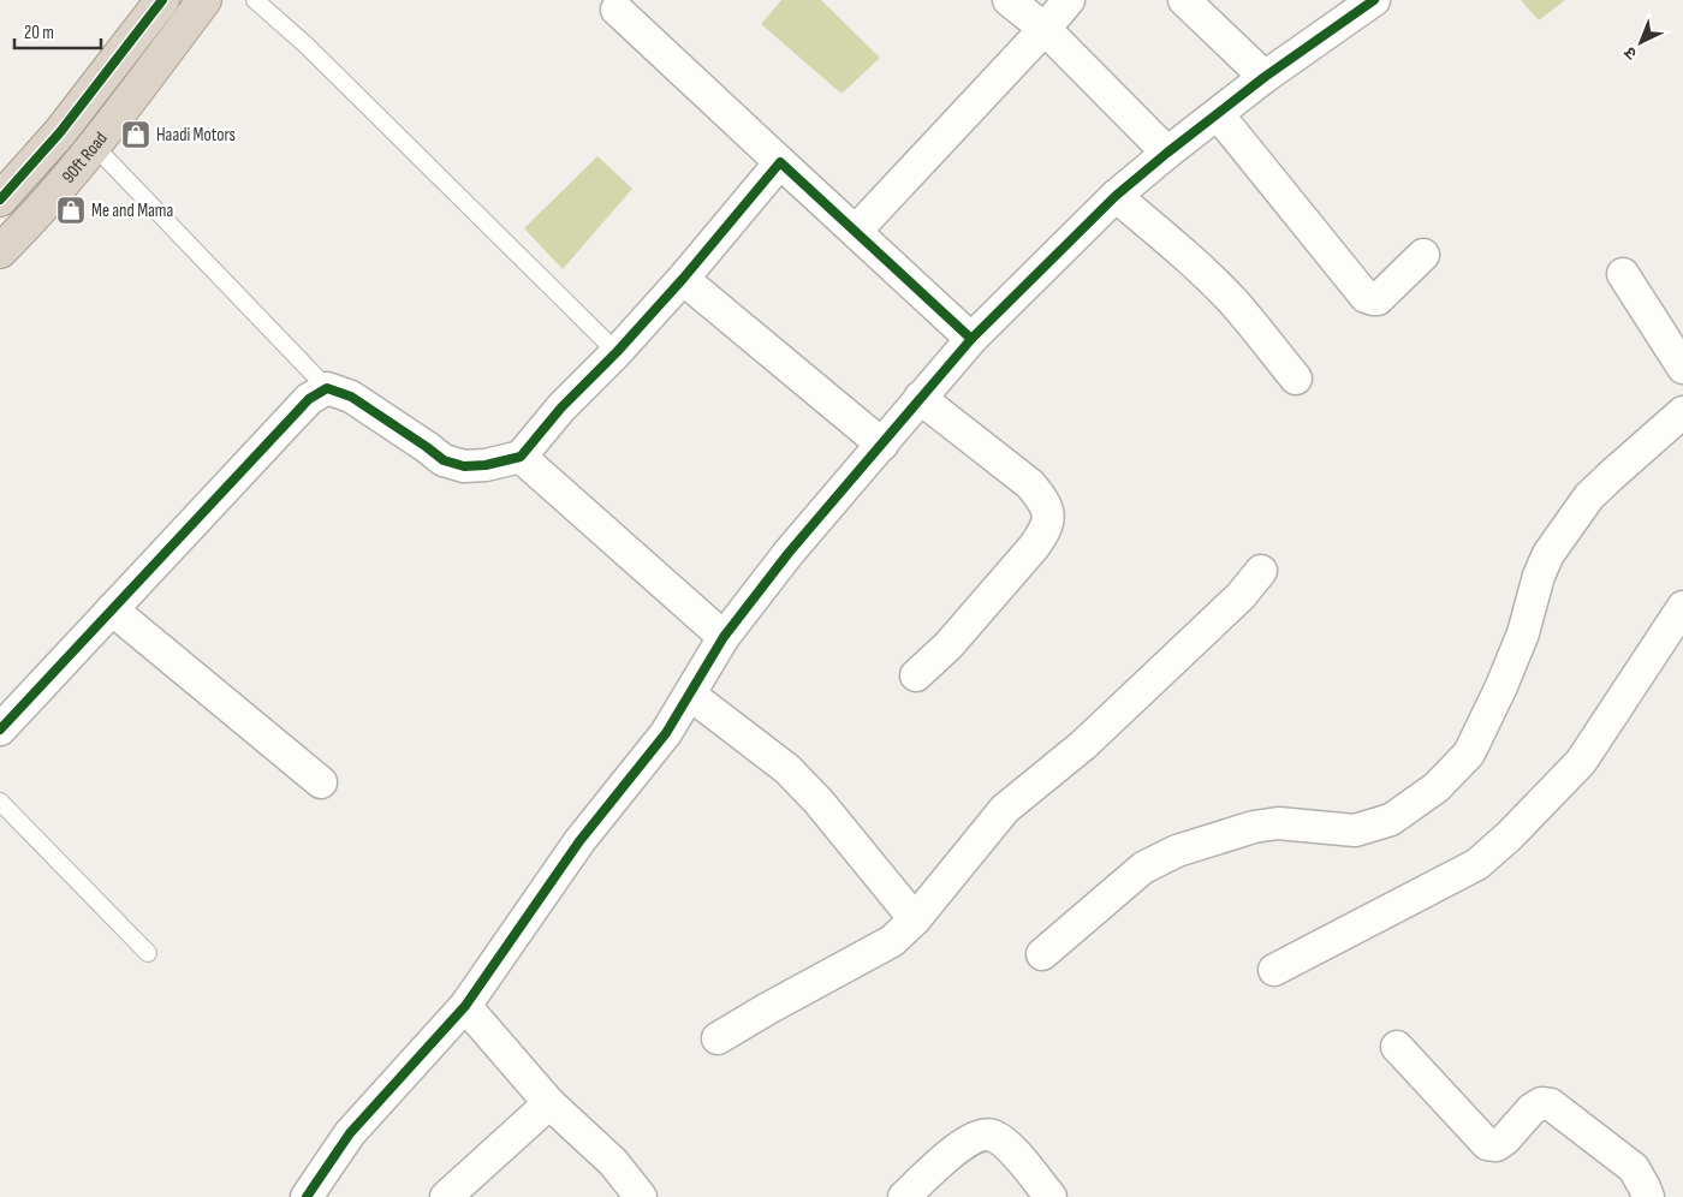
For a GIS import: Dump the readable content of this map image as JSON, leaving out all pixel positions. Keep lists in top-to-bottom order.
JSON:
{
  "streets": {
    "highway": ["90ft Road"]
  },
  "places": {
    "shop": ["Haadi Motors", "Me and Mama"]
  },
  "scale_bar": "20 m",
  "north": "bottom left"
}
